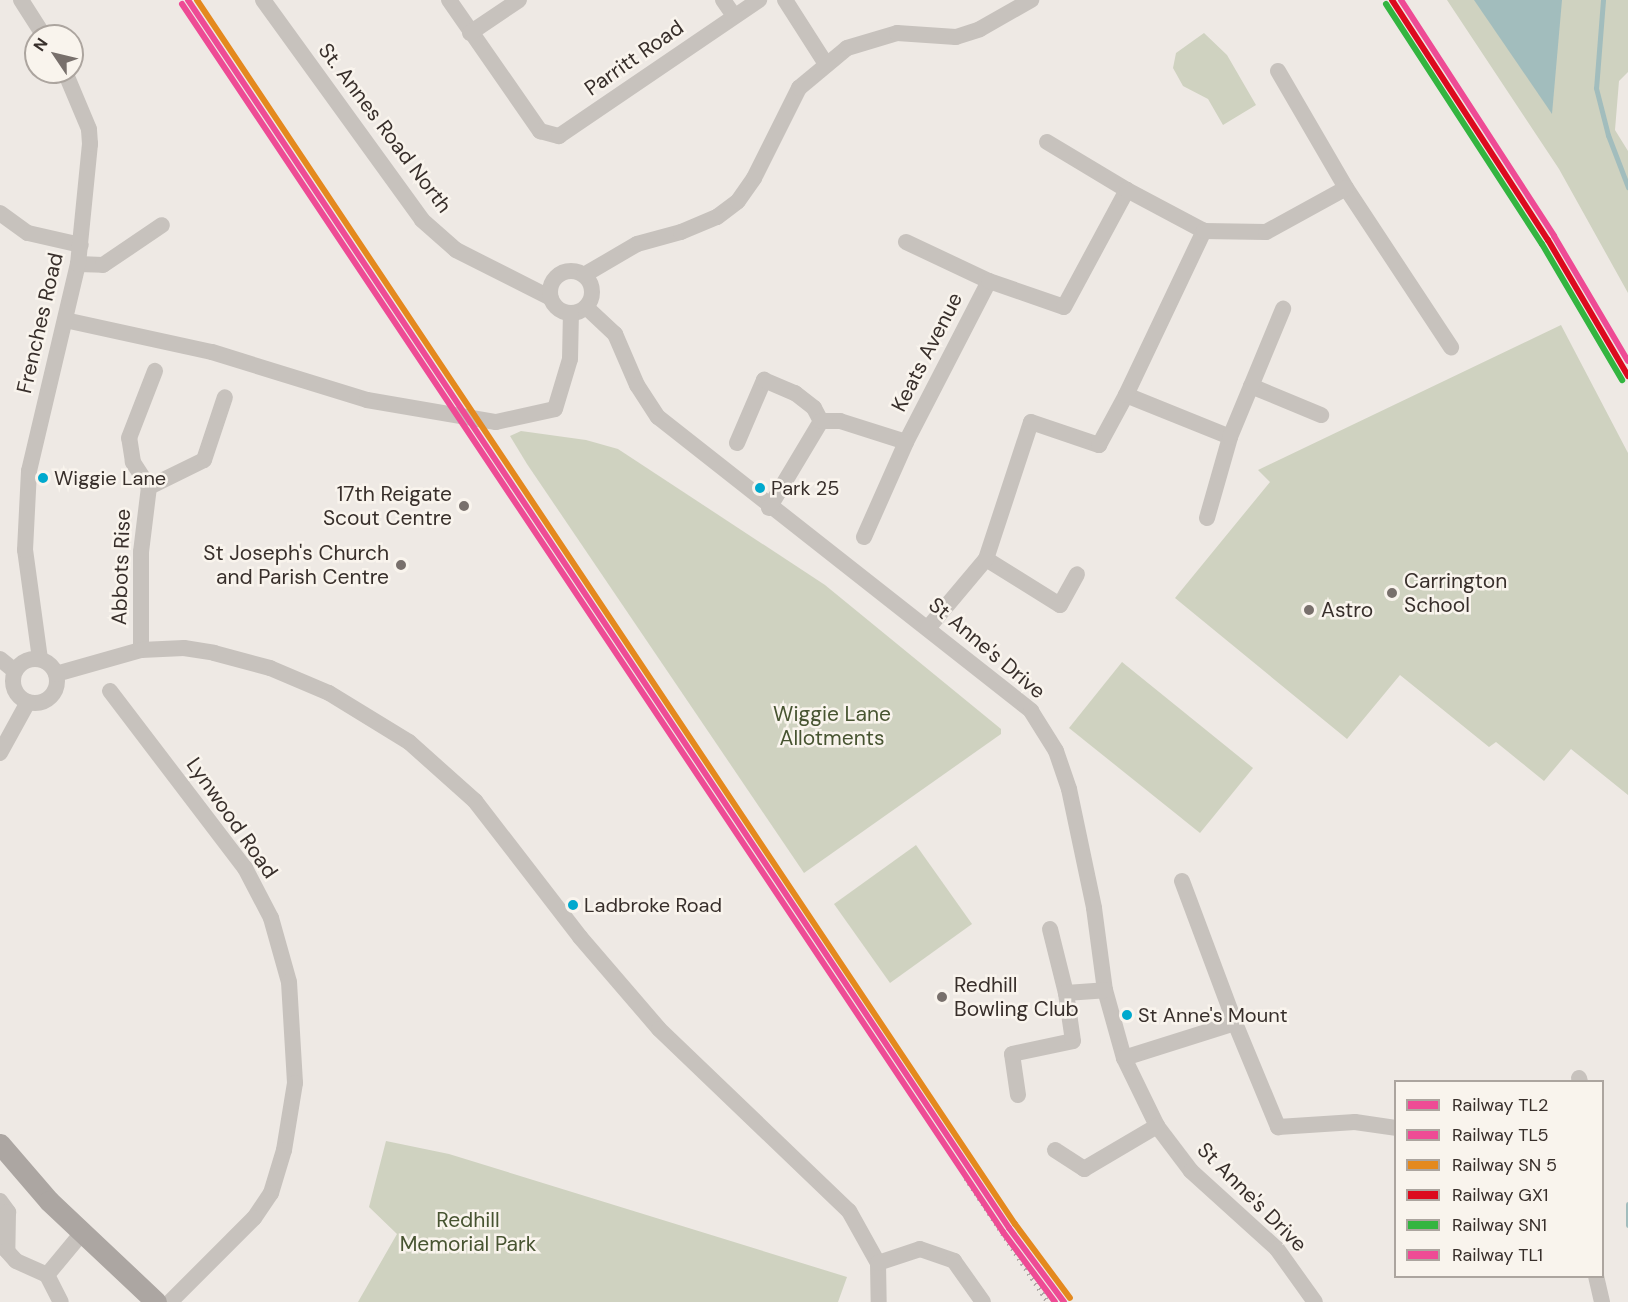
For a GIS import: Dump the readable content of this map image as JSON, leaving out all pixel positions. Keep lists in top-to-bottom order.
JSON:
{
  "streets": {
    "street": [
      "Parritt Road",
      "St. Annes Road North",
      "Frenches Road",
      "Keats Avenue",
      "Abbots Rise",
      "St Anne's Drive",
      "Lynwood Road"
    ]
  },
  "crossings": [
    ["St. Annes Road North", "St Anne's Drive"]
  ],
  "parks": ["Wiggie Lane Allotments", "Redhill Memorial Park"],
  "places": [
    "Wiggie Lane",
    "Park 25",
    "17th Reigate Scout Centre",
    "St Joseph's Church and Parish Centre",
    "Carrington School",
    "Astro",
    "Ladbroke Road",
    "Redhill Bowling Club",
    "St Anne's Mount"
  ],
  "lines": [
    "rail line TL2",
    "rail line GX1",
    "rail line TL1",
    "rail line TL5",
    "rail line SN1"
  ],
  "legend": [
    "Railway TL2",
    "Railway TL5",
    "Railway SN 5",
    "Railway GX1",
    "Railway SN1",
    "Railway TL1"
  ],
  "north": "top left"
}
